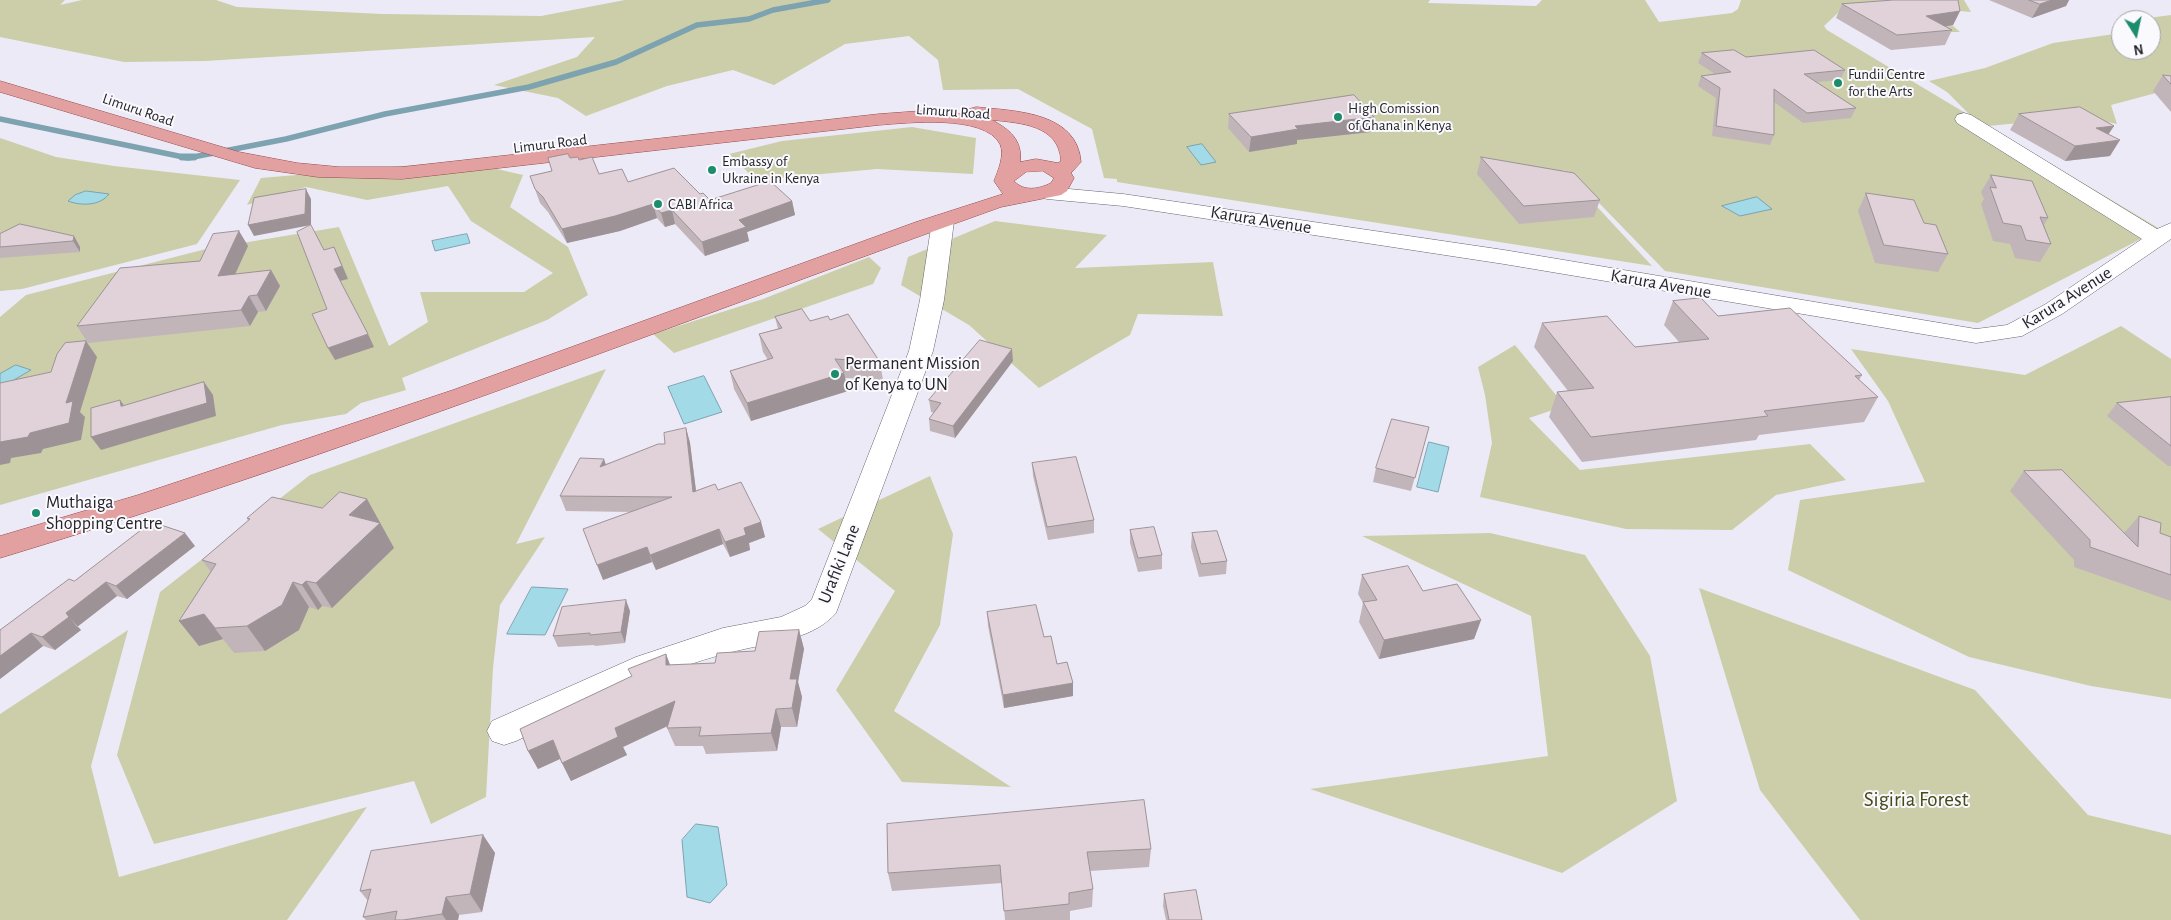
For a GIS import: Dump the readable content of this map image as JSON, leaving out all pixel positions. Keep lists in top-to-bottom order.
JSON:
{
  "streets": {
    "main road": ["Limuru Road"],
    "street": ["Karura Avenue", "Urafiki Lane"]
  },
  "crossings": [
    ["Limuru Road", "Karura Avenue"]
  ],
  "parks": ["Sigiria Forest"],
  "places": [
    "Fundii Centre for the Arts",
    "High Comission of Ghana in Kenya",
    "Embassy of Ukraine in Kenya",
    "CABI Africa",
    "Permanent Mission of Kenya to UN",
    "Muthaiga Shopping Centre"
  ],
  "north": "bottom"
}
